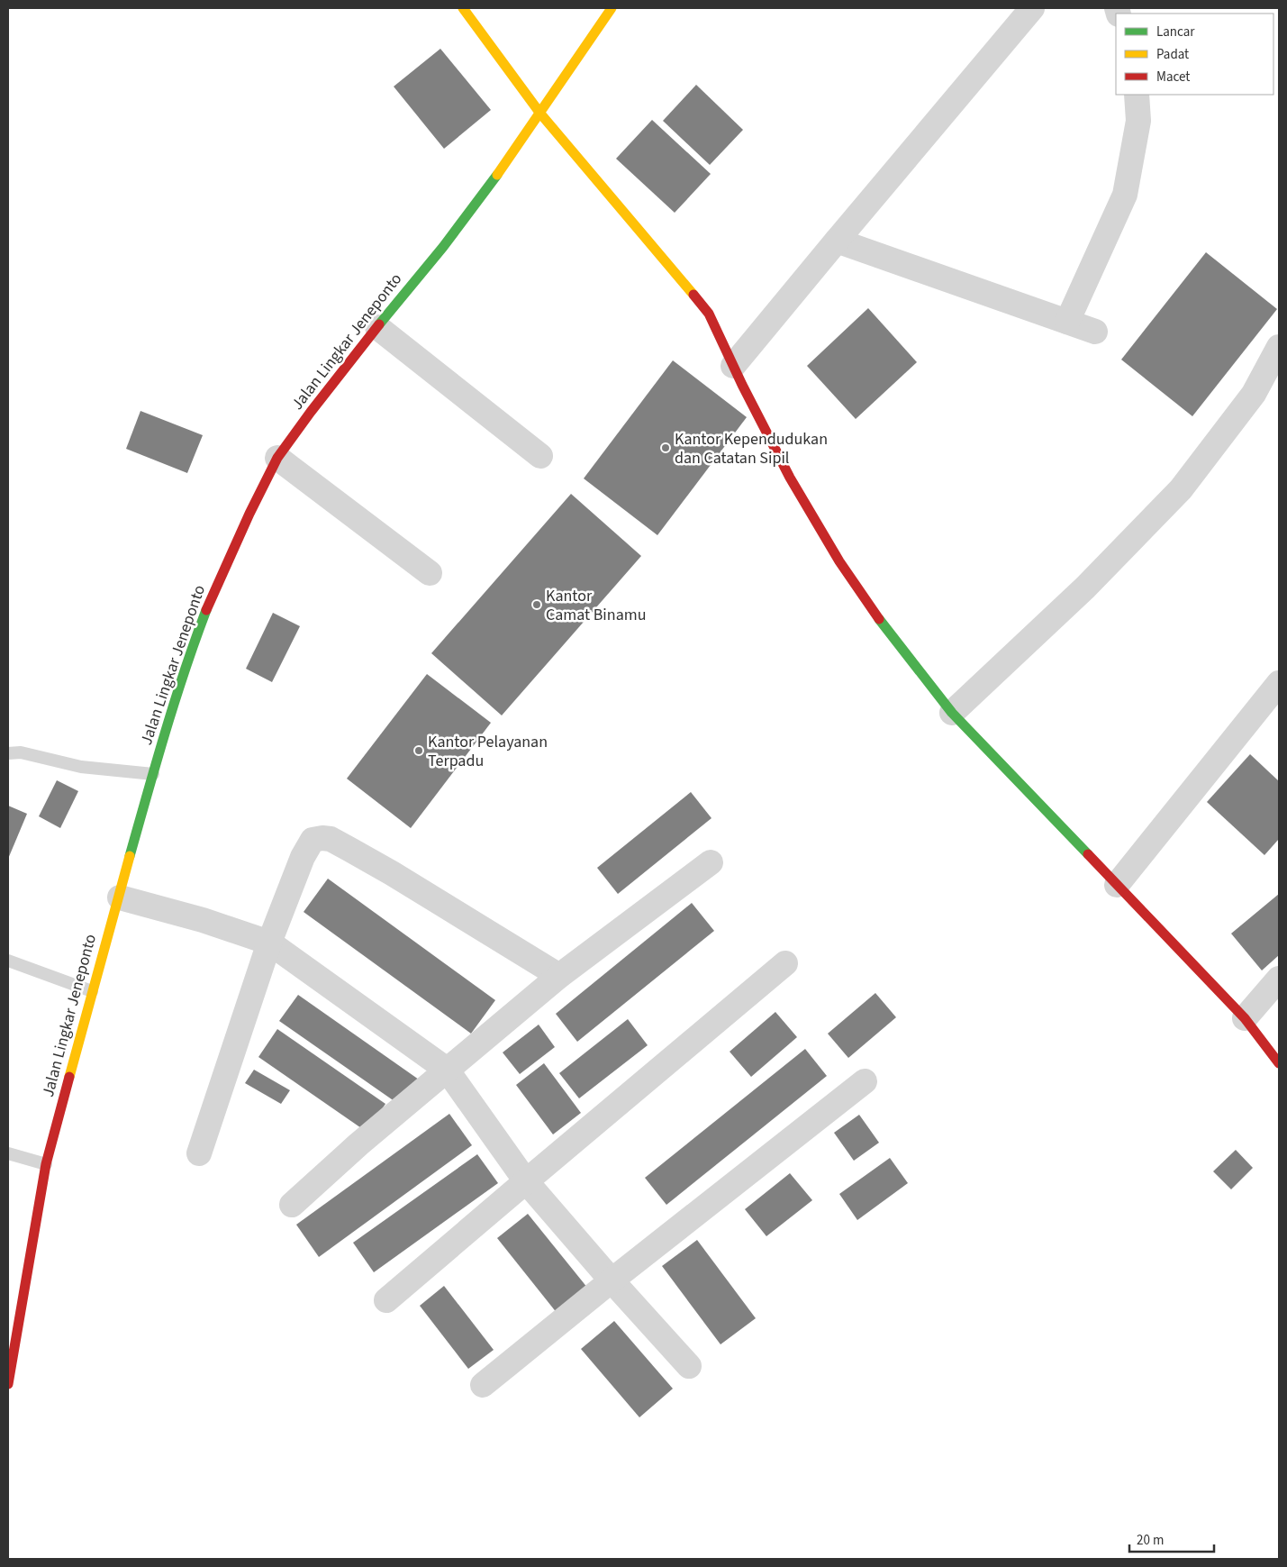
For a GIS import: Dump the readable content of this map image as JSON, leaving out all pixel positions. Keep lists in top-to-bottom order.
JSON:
{
  "streets": {
    "main road": ["Jalan Lingkar Jeneponto"]
  },
  "places": ["Kantor Kependudukan dan Catatan Sipil", "Kantor Camat Binamu", "Kantor Pelayanan Terpadu"],
  "legend": ["Lancar", "Padat", "Macet"],
  "scale_bar": "20 m"
}
